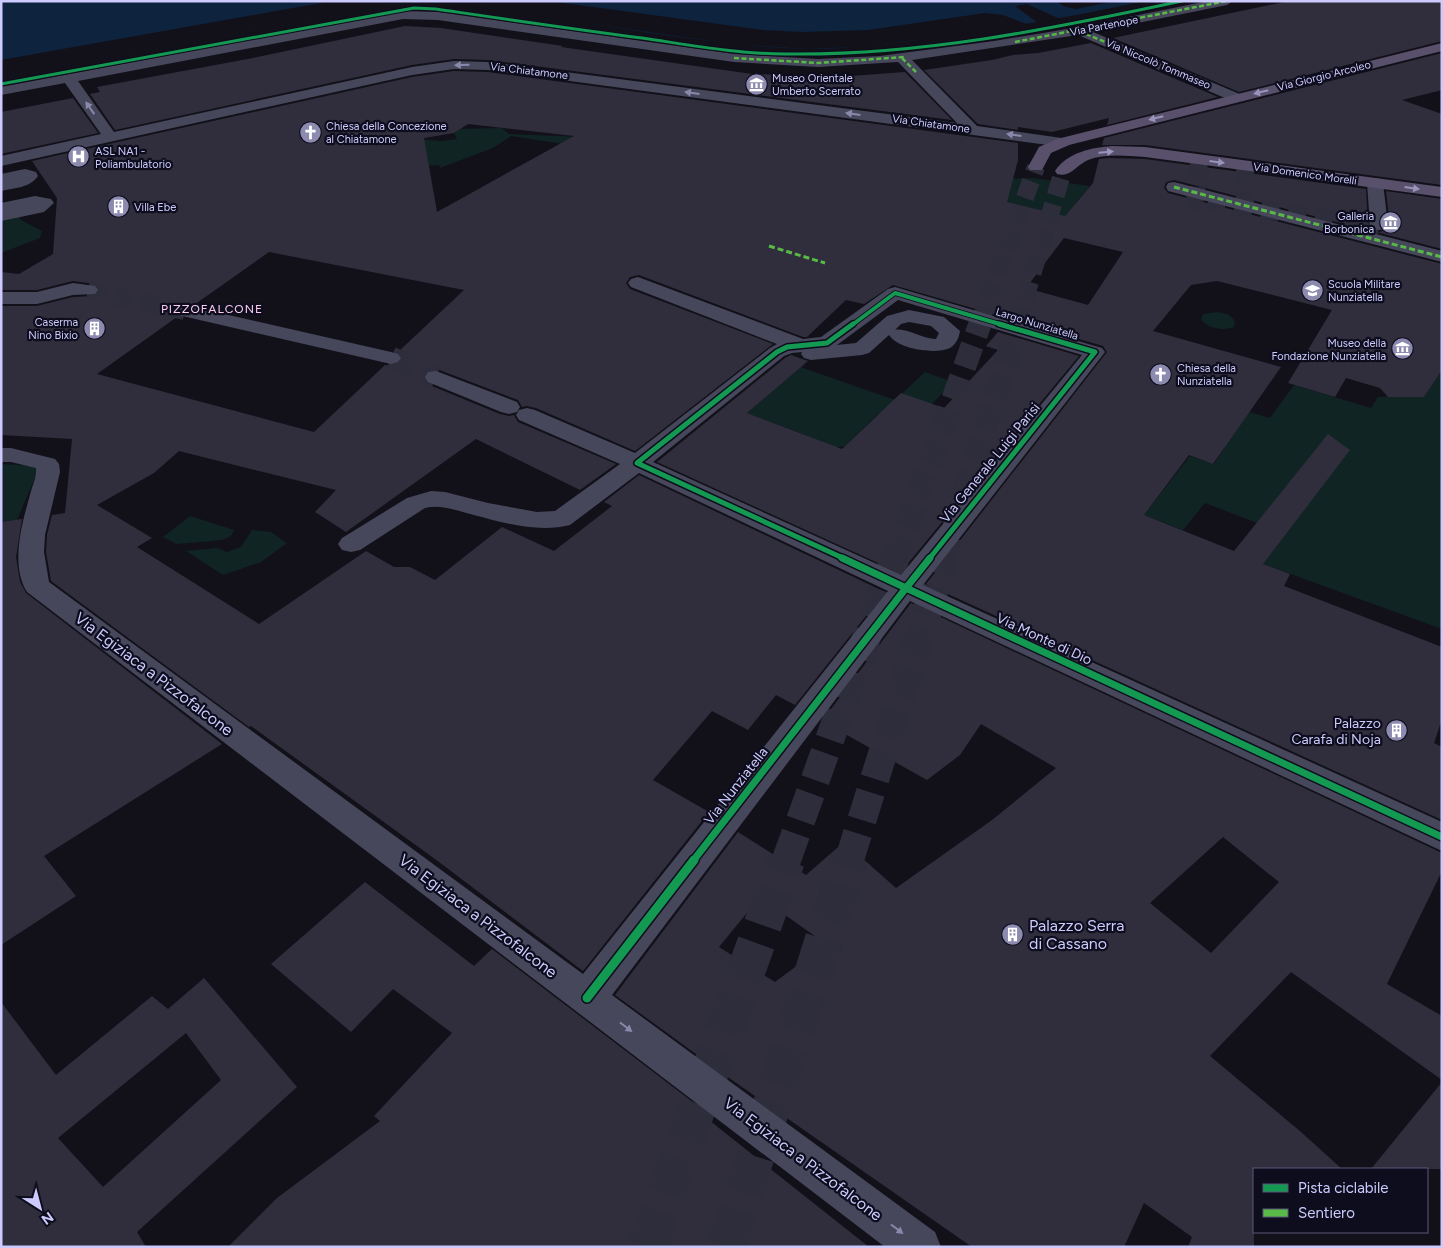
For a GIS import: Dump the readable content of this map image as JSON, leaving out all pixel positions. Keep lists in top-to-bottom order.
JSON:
{
  "streets": {
    "main road": ["Via Giorgio Arcoleo", "Via Domenico Morelli"],
    "street": [
      "Via Partenope",
      "Via Niccolò Tommaseo",
      "Via Chiatamone",
      "Largo Nunziatella",
      "Via Generale Luigi Parisi",
      "Via Monte di Dio",
      "Via Egiziaca a Pizzofalcone",
      "Via Nunziatella"
    ]
  },
  "crossings": [
    ["Via Partenope", "Via Niccolò Tommaseo"],
    ["Via Niccolò Tommaseo", "Via Giorgio Arcoleo"],
    ["Via Chiatamone", "Via Giorgio Arcoleo"],
    ["Via Giorgio Arcoleo", "Via Domenico Morelli"],
    ["Largo Nunziatella", "Via Generale Luigi Parisi"],
    ["Via Generale Luigi Parisi", "Via Monte di Dio"],
    ["Via Generale Luigi Parisi", "Via Nunziatella"],
    ["Via Monte di Dio", "Via Nunziatella"],
    ["Via Egiziaca a Pizzofalcone", "Via Nunziatella"]
  ],
  "one_way": ["Via Giorgio Arcoleo", "Via Domenico Morelli"],
  "districts": ["PIZZOFALCONE"],
  "places": {
    "museum": ["Museo Orientale Umberto Scerrato", "Galleria Borbonica", "Museo della Fondazione Nunziatella"],
    "church": ["Chiesa della Concezione al Chiatamone", "Chiesa della Nunziatella"],
    "hospital": ["ASL NA1 - Poliambulatorio"],
    "building": [
      "Villa Ebe",
      "Caserma Nino Bixio",
      "Palazzo Carafa di Noja",
      "Palazzo Serra di Cassano"
    ],
    "school or university": ["Scuola Militare Nunziatella"]
  },
  "legend": ["Pista ciclabile", "Sentiero"],
  "north": "bottom right"
}
